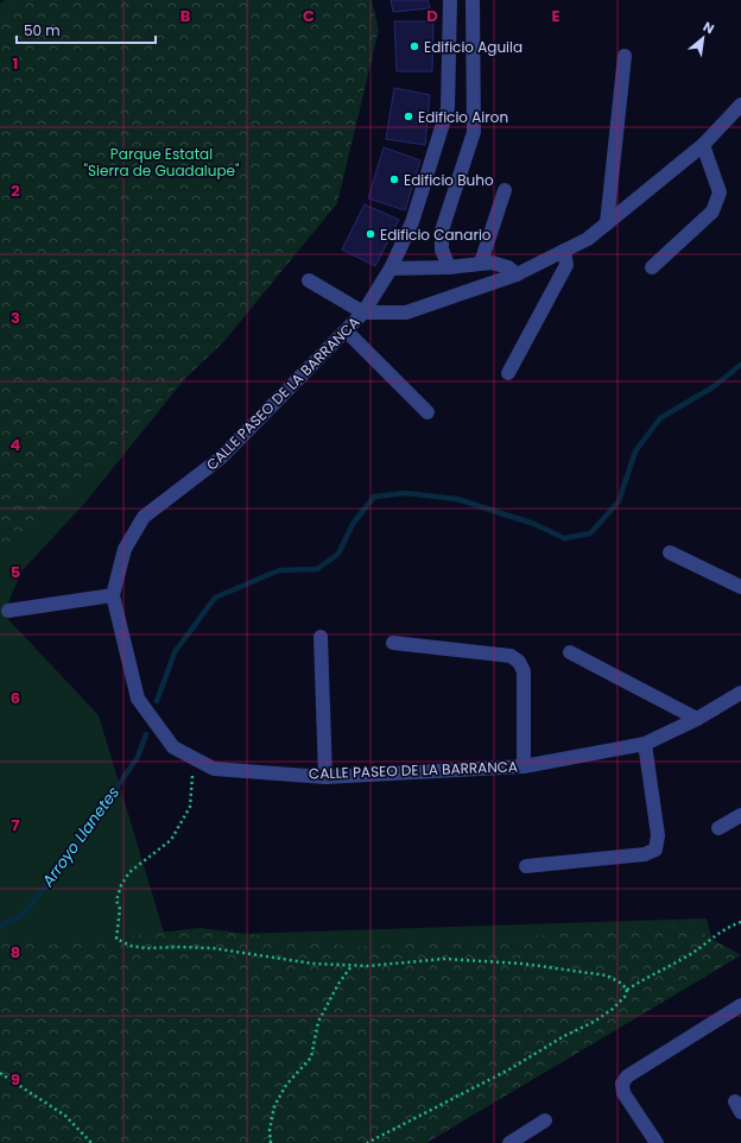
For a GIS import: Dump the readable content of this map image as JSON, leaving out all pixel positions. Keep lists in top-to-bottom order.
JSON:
{
  "streets": {
    "street": ["CALLE PASEO DE LA BARRANCA"]
  },
  "water": ["Arroyo Llanetes"],
  "parks": ["Parque Estatal \"Sierra de Guadalupe\""],
  "places": [
    "Edificio Aguila",
    "Edificio Airon",
    "Edificio Buho",
    "Edificio Canario"
  ],
  "scale_bar": "50 m",
  "north": "top right",
  "grid": {
    "columns": [
      "B",
      "C",
      "D",
      "E"
    ],
    "rows": [
      "1",
      "2",
      "3",
      "4",
      "5",
      "6",
      "7",
      "8",
      "9"
    ]
  }
}
